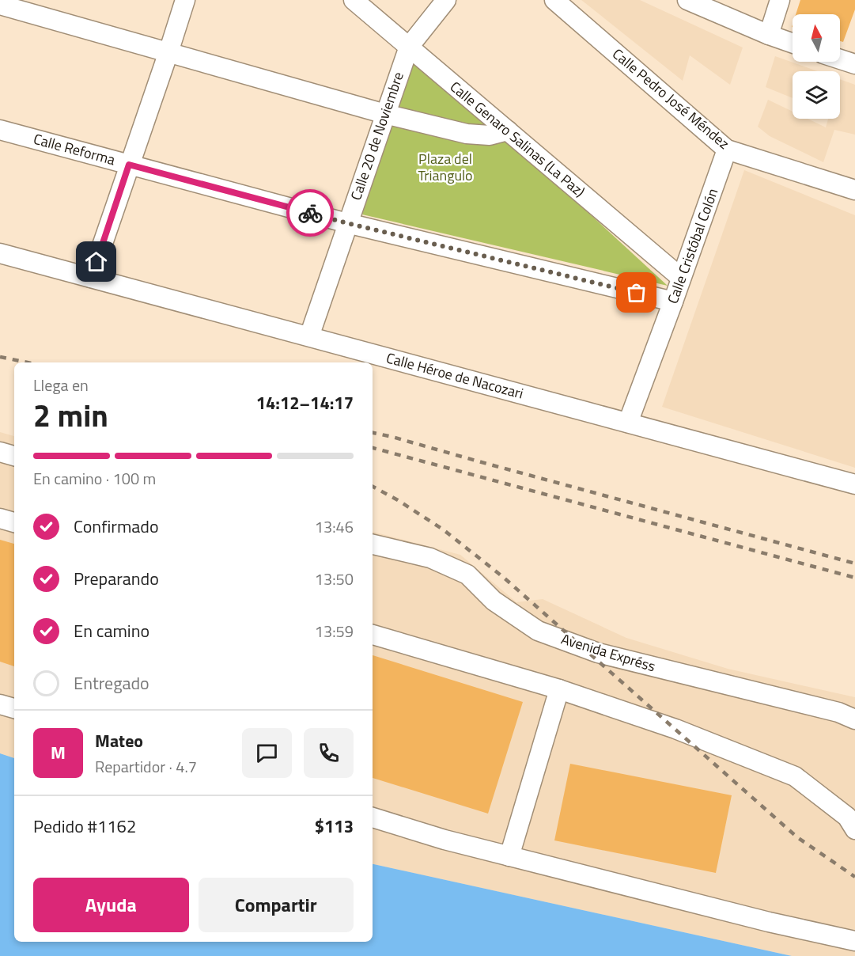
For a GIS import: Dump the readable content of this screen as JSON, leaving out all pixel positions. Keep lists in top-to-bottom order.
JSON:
{
  "streets": {
    "street": [
      "Calle Pedro José Méndez",
      "Calle 20 de Noviembre",
      "Calle Genaro Salinas (La Paz)",
      "Calle Reforma",
      "Calle Cristóbal Colón",
      "Calle Héroe de Nacozari",
      "Avenida Expréss"
    ]
  },
  "crossings": [
    ["Calle Pedro José Méndez", "Calle Cristóbal Colón"],
    ["Calle 20 de Noviembre", "Calle Genaro Salinas (La Paz)"],
    ["Calle 20 de Noviembre", "Calle Reforma"],
    ["Calle 20 de Noviembre", "Calle Héroe de Nacozari"],
    ["Calle Genaro Salinas (La Paz)", "Calle Cristóbal Colón"],
    ["Calle Reforma", "Calle Cristóbal Colón"],
    ["Calle Cristóbal Colón", "Calle Héroe de Nacozari"]
  ],
  "parks": ["Plaza del Triangulo"],
  "north": "top",
  "page": {
    "heading": ["2 min", "Llega en", "14:12–14:17"],
    "panel": [
      "Mateo",
      "Repartidor · 4.7",
      "Pedido #1162",
      "$113"
    ],
    "bar": "En camino · 100 m",
    "list": [
      ["Confirmado", "13:46"],
      ["Preparando", "13:50"],
      ["En camino", "13:59"],
      "Entregado"
    ],
    "round": "M",
    "buttons": ["Ayuda", "Compartir"]
  }
}
